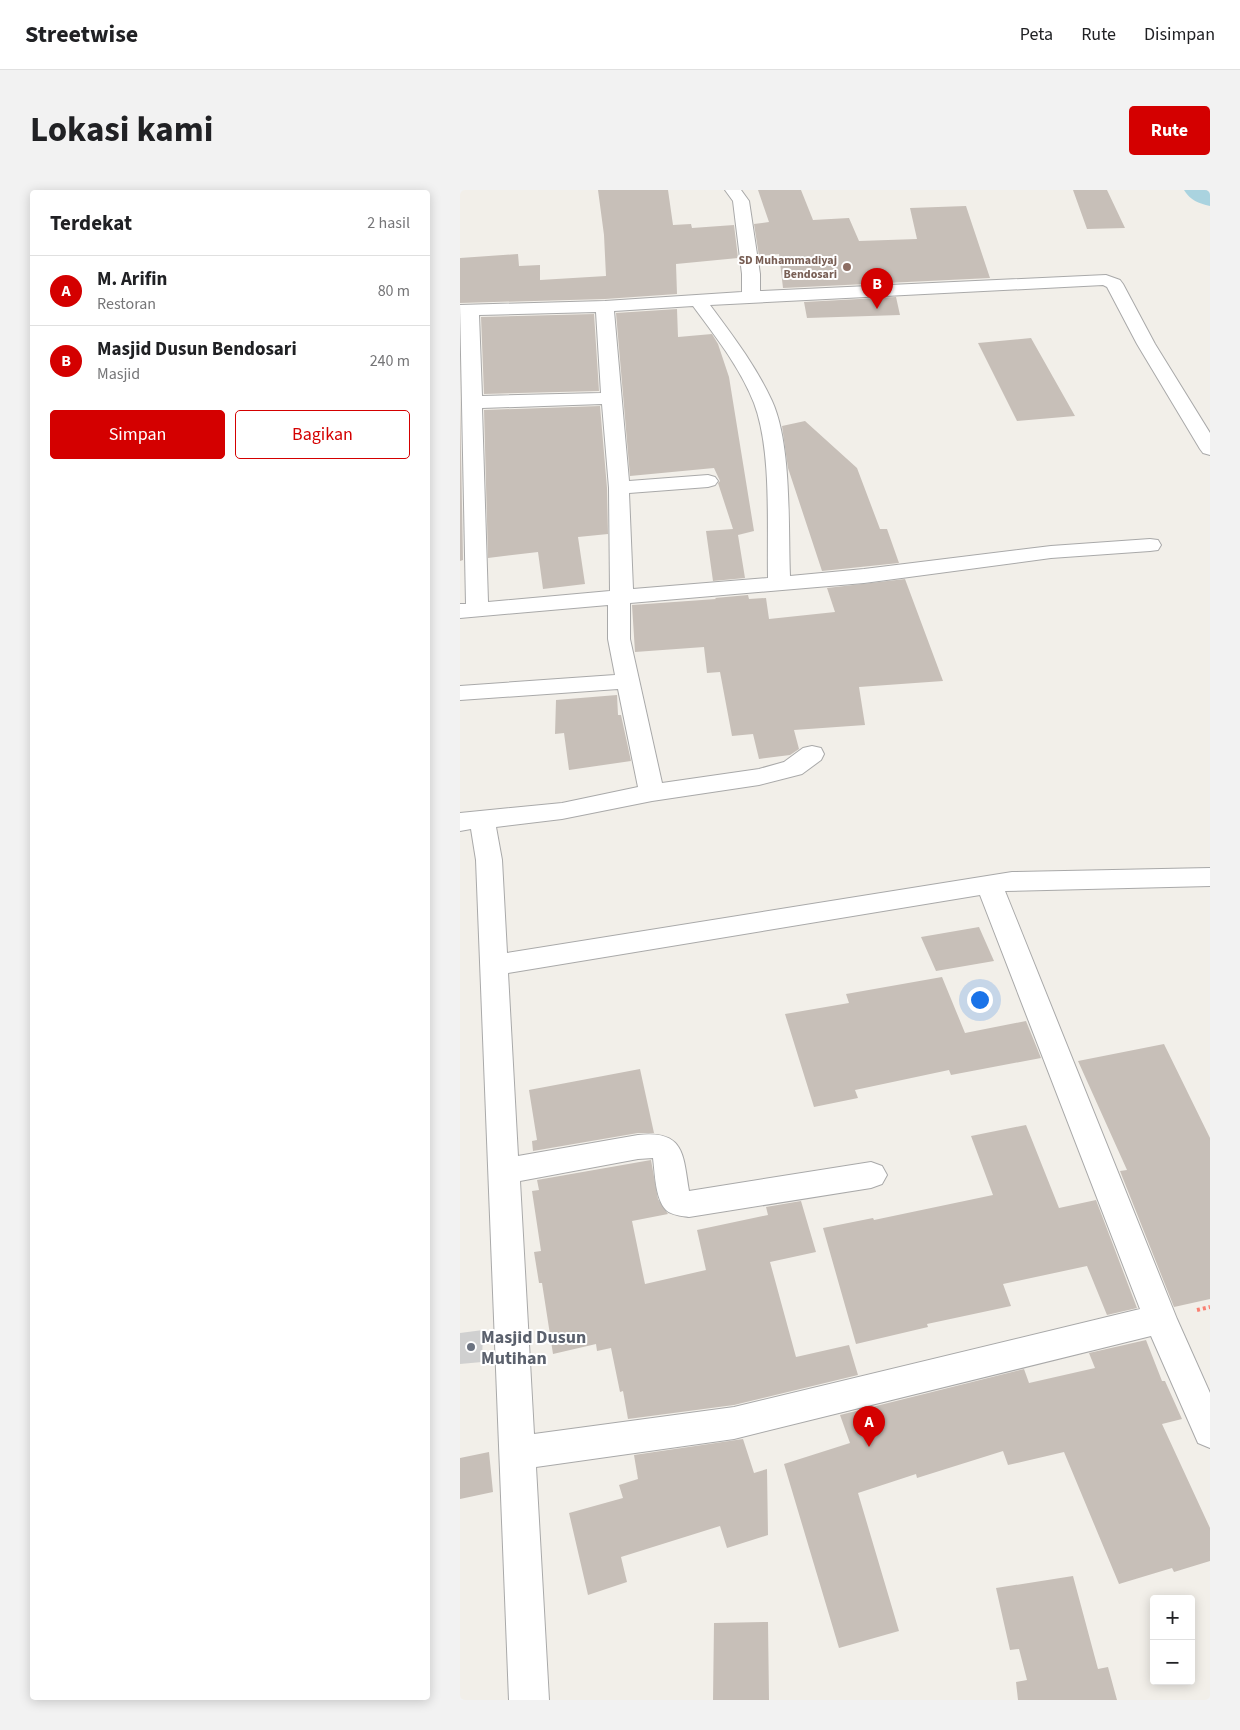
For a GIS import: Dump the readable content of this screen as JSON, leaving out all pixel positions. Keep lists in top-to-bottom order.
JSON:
{
  "places": ["SD Muhammadiyaj Bendosari", "Masjid Dusun Mutihan"],
  "page": {
    "header": "Streetwise",
    "nav": ["Peta", "Rute", "Disimpan"],
    "title": "Lokasi kami",
    "buttons": [
      "Rute",
      ["Simpan", "Bagikan"]
    ],
    "heading": ["Terdekat", "2 hasil"],
    "list": [
      {
        "mark": "A",
        "name": "M. Arifin",
        "note": "Restoran",
        "value": "80 m"
      },
      {
        "mark": "B",
        "name": "Masjid Dusun Bendosari",
        "note": "Masjid",
        "value": "240 m"
      }
    ],
    "pins": ["B", "A"],
    "map_buttons": ["+", "−"]
  }
}
